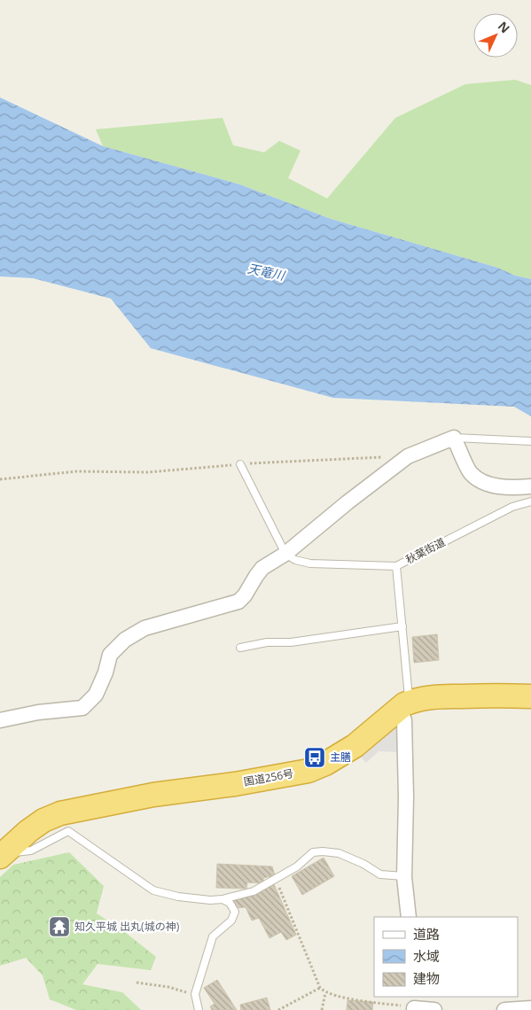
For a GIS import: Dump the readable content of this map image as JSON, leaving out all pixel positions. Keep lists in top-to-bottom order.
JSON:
{
  "streets": {
    "highway": ["国道256号"],
    "street": ["秋葉街道"]
  },
  "crossings": [
    ["秋葉街道", "国道256号"]
  ],
  "water": ["天竜川"],
  "places": {
    "bus stop": ["主膳"],
    "temple": ["知久平城 出丸(城の神)"]
  },
  "legend": ["道路", "水域", "建物"],
  "north": "top right"
}
